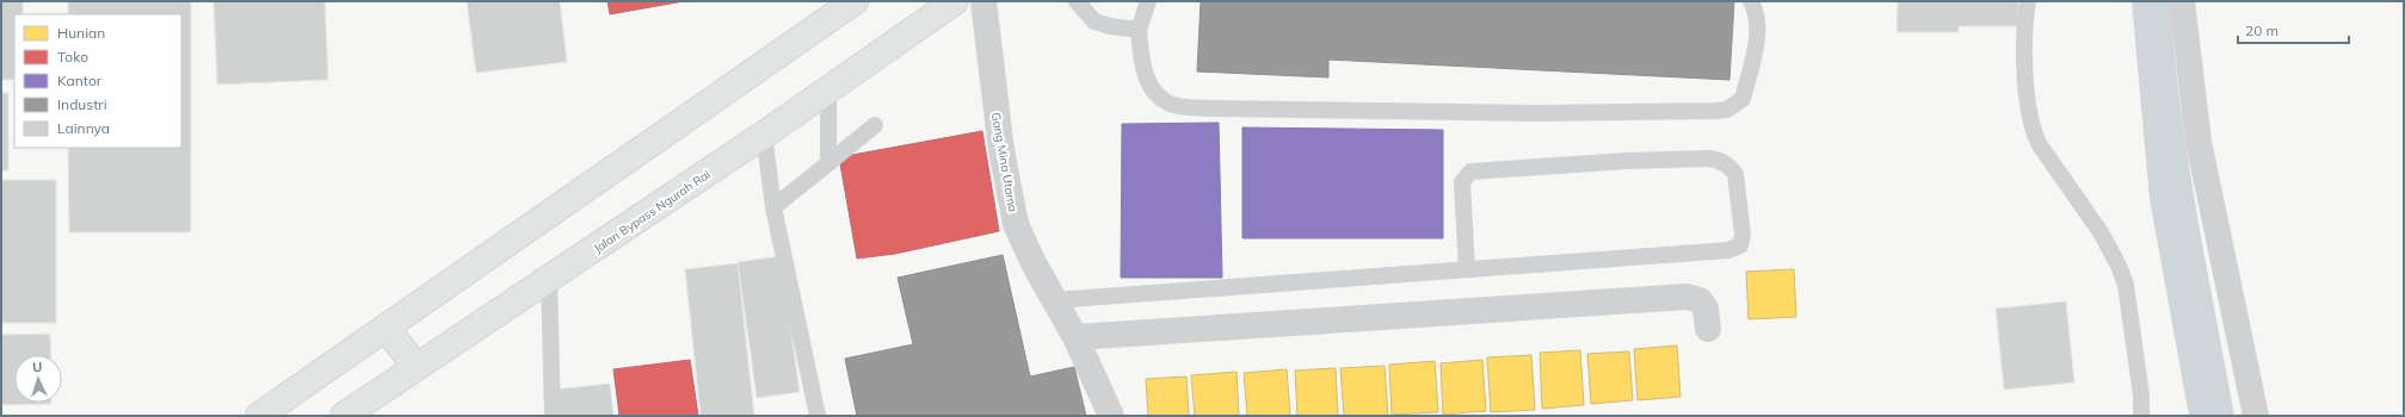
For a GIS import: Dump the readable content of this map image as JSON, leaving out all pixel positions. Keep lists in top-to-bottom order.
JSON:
{
  "streets": {
    "highway": ["Jalan Bypass Ngurah Rai"],
    "street": ["Gang Mina Utama"]
  },
  "legend": [
    "Hunian",
    "Toko",
    "Kantor",
    "Industri",
    "Lainnya"
  ],
  "scale_bar": "20 m",
  "north": "top"
}
